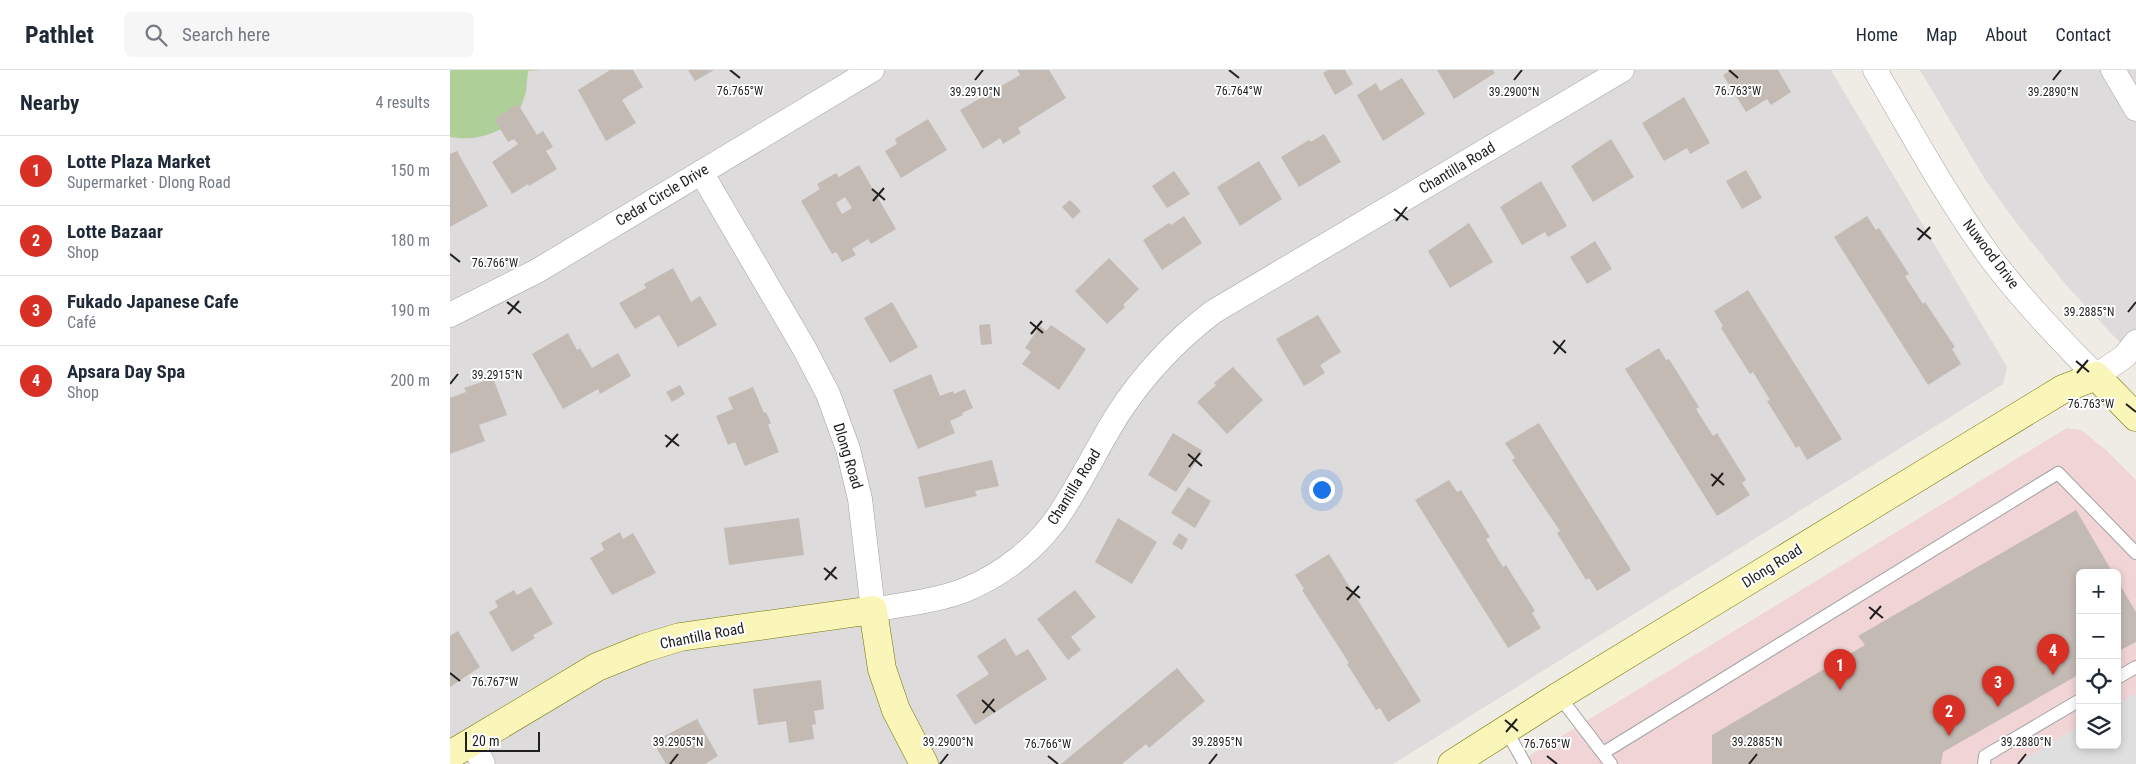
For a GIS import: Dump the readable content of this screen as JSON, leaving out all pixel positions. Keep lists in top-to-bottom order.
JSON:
{
  "streets": {
    "street": [
      "Chantilla Road",
      "Cedar Circle Drive",
      "Nuwood Drive",
      "Dlong Road"
    ]
  },
  "crossings": [
    ["Chantilla Road", "Dlong Road"],
    ["Cedar Circle Drive", "Dlong Road"],
    ["Nuwood Drive", "Dlong Road"]
  ],
  "scale_bar": "20 m",
  "page": {
    "header": "Pathlet",
    "search": "Search here",
    "nav": [
      "Home",
      "Map",
      "About",
      "Contact"
    ],
    "heading": ["Nearby", "4 results"],
    "list": [
      {
        "mark": "1",
        "name": "Lotte Plaza Market",
        "note": "Supermarket · Dlong Road",
        "value": "150 m"
      },
      {
        "mark": "2",
        "name": "Lotte Bazaar",
        "note": "Shop",
        "value": "180 m"
      },
      {
        "mark": "3",
        "name": "Fukado Japanese Cafe",
        "note": "Café",
        "value": "190 m"
      },
      {
        "mark": "4",
        "name": "Apsara Day Spa",
        "note": "Shop",
        "value": "200 m"
      }
    ],
    "map_buttons": ["+", "−"],
    "pins": [
      "4",
      "1",
      "3",
      "2"
    ],
    "scale": "20 m"
  },
  "coordinates": [
    "76.765°W",
    "76.764°W",
    "76.763°W",
    "39.2910°N",
    "39.2900°N",
    "39.2890°N",
    "76.766°W",
    "39.2885°N",
    "39.2915°N",
    "76.767°W",
    "39.2905°N",
    "39.2895°N",
    "39.2880°N"
  ]
}
